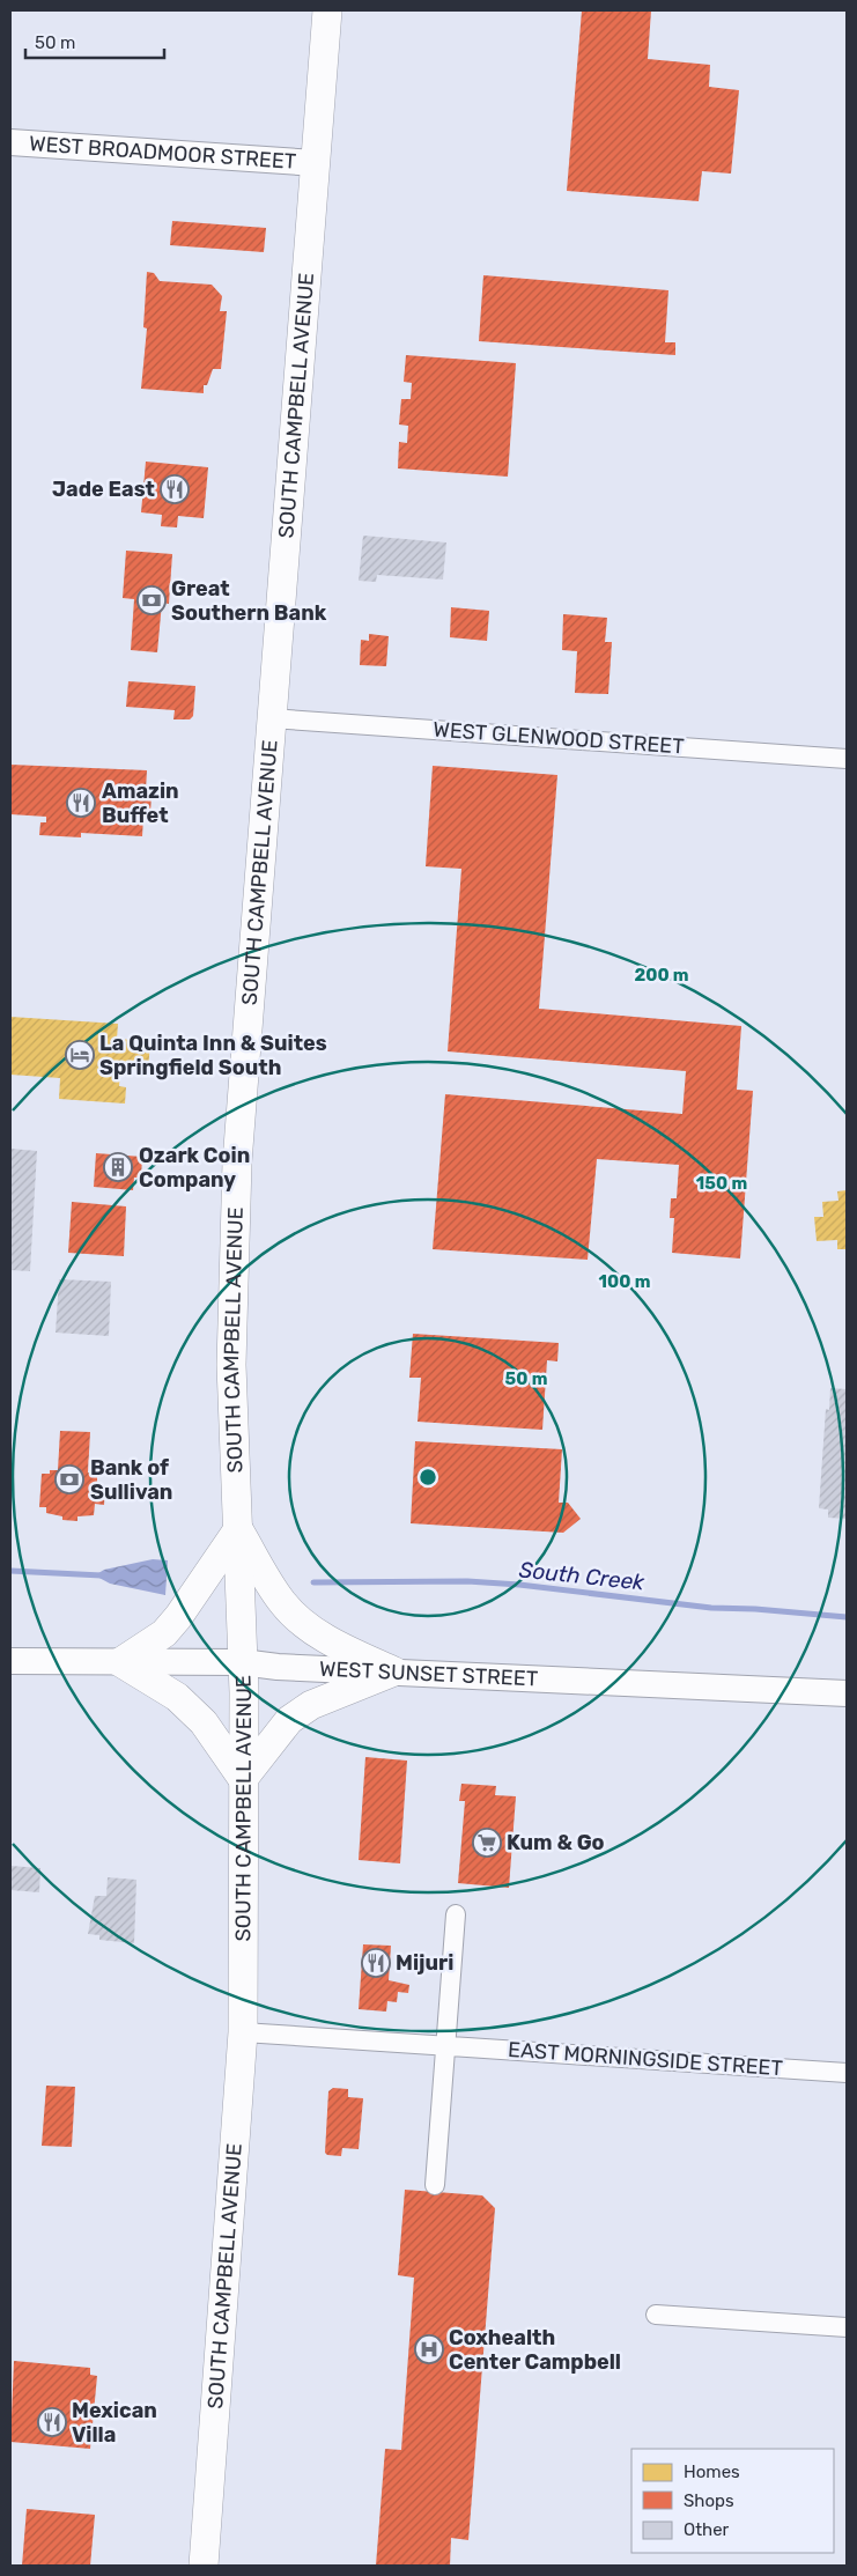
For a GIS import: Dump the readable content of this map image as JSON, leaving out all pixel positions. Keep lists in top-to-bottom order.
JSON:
{
  "streets": {
    "main road": ["WEST BROADMOOR STREET", "SOUTH CAMPBELL AVENUE", "WEST SUNSET STREET"],
    "street": ["WEST GLENWOOD STREET", "EAST MORNINGSIDE STREET"]
  },
  "crossings": [
    ["WEST BROADMOOR STREET", "SOUTH CAMPBELL AVENUE"],
    ["SOUTH CAMPBELL AVENUE", "WEST GLENWOOD STREET"],
    ["SOUTH CAMPBELL AVENUE", "WEST SUNSET STREET"],
    ["SOUTH CAMPBELL AVENUE", "EAST MORNINGSIDE STREET"]
  ],
  "water": ["South Creek"],
  "places": {
    "restaurant": [
      "Jade East",
      "Amazin Buffet",
      "Mijuri",
      "Mexican Villa"
    ],
    "bank": ["Great Southern Bank", "Bank of Sullivan"],
    "hotel": ["La Quinta Inn & Suites Springfield South"],
    "building": ["Ozark Coin Company"],
    "supermarket": ["Kum & Go"],
    "hospital": ["Coxhealth Center Campbell"]
  },
  "legend": ["Homes", "Shops", "Other"],
  "scale_bar": "50 m",
  "rings": [
    "200 m",
    "150 m",
    "100 m",
    "50 m"
  ]
}
